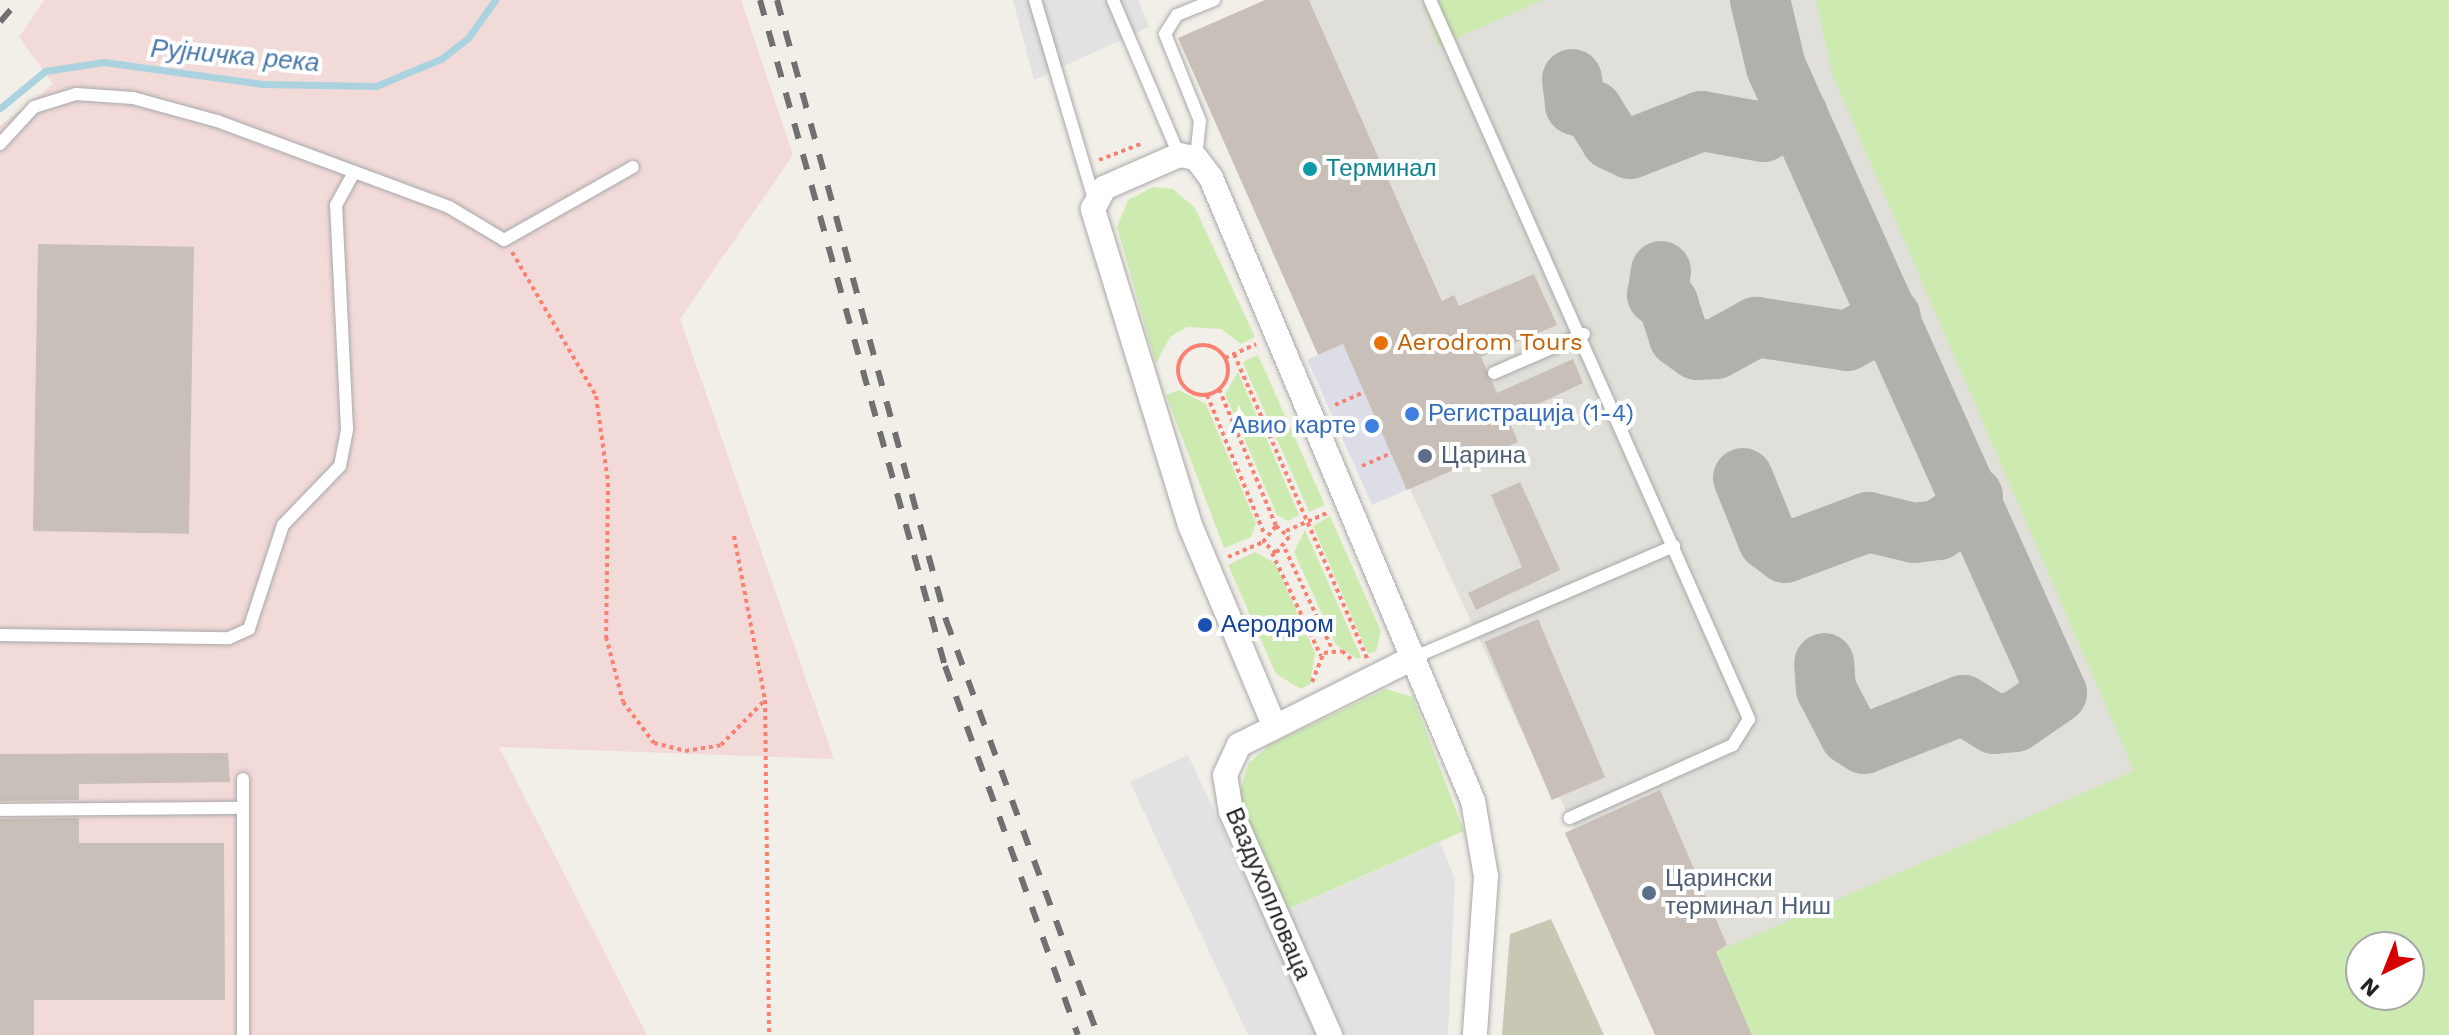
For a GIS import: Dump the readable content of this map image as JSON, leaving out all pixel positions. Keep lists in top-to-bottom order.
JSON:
{
  "streets": {
    "street": ["Ваздухопловаца"]
  },
  "water": ["Рујничка река"],
  "places": [
    "Терминал",
    "Aerodrom Tours",
    "Регистрација (1-4)",
    "Авио карте",
    "Царина",
    "Аеродром",
    "Царински терминал Ниш"
  ],
  "north": "bottom left"
}
